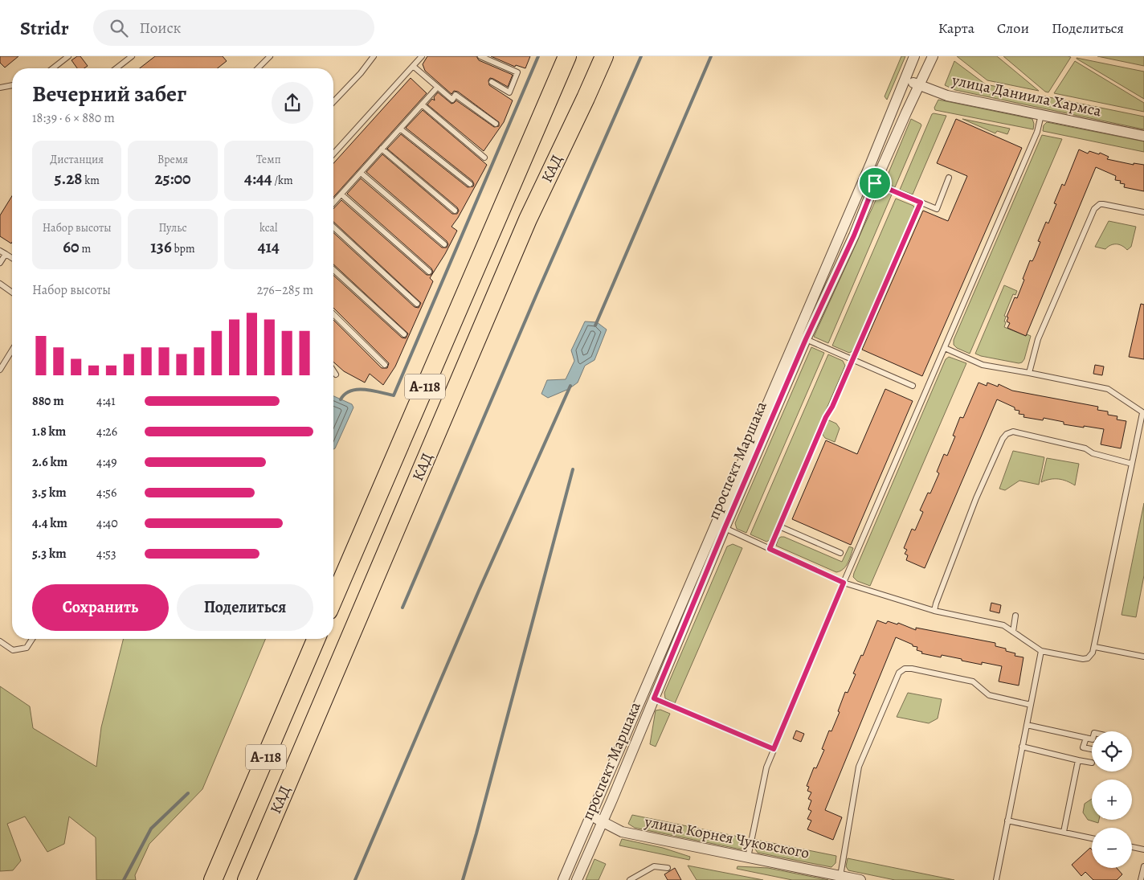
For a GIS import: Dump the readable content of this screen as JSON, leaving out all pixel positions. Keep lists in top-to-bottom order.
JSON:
{
  "streets": {
    "highway": ["КАД", "А-118"],
    "street": ["улица Даниила Хармса", "проспект Маршака", "улица Корнея Чуковского"]
  },
  "crossings": [
    ["улица Даниила Хармса", "проспект Маршака"],
    ["проспект Маршака", "улица Корнея Чуковского"]
  ],
  "page": {
    "header": "Stridr",
    "search": "Поиск",
    "nav": ["Карта", "Слои", "Поделиться"],
    "heading": ["Вечерний забег", "18:39 · 6 × 880 m"],
    "stats": [
      ["Дистанция", "5.28 km"],
      ["Время", "25:00"],
      ["Темп", "4:44 /km"],
      ["Набор высоты", "60 m"],
      ["Пульс", "136 bpm"],
      ["kcal", "414"]
    ],
    "chart": ["Набор высоты", "276–285 m"],
    "list": [
      {
        "name": "880 m",
        "note": "4:41"
      },
      {
        "name": "1.8 km",
        "note": "4:26"
      },
      {
        "name": "2.6 km",
        "note": "4:49"
      },
      {
        "name": "3.5 km",
        "note": "4:56"
      },
      {
        "name": "4.4 km",
        "note": "4:40"
      },
      {
        "name": "5.3 km",
        "note": "4:53"
      }
    ],
    "buttons": ["Сохранить", "Поделиться"],
    "map_buttons": ["+", "−"]
  }
}
